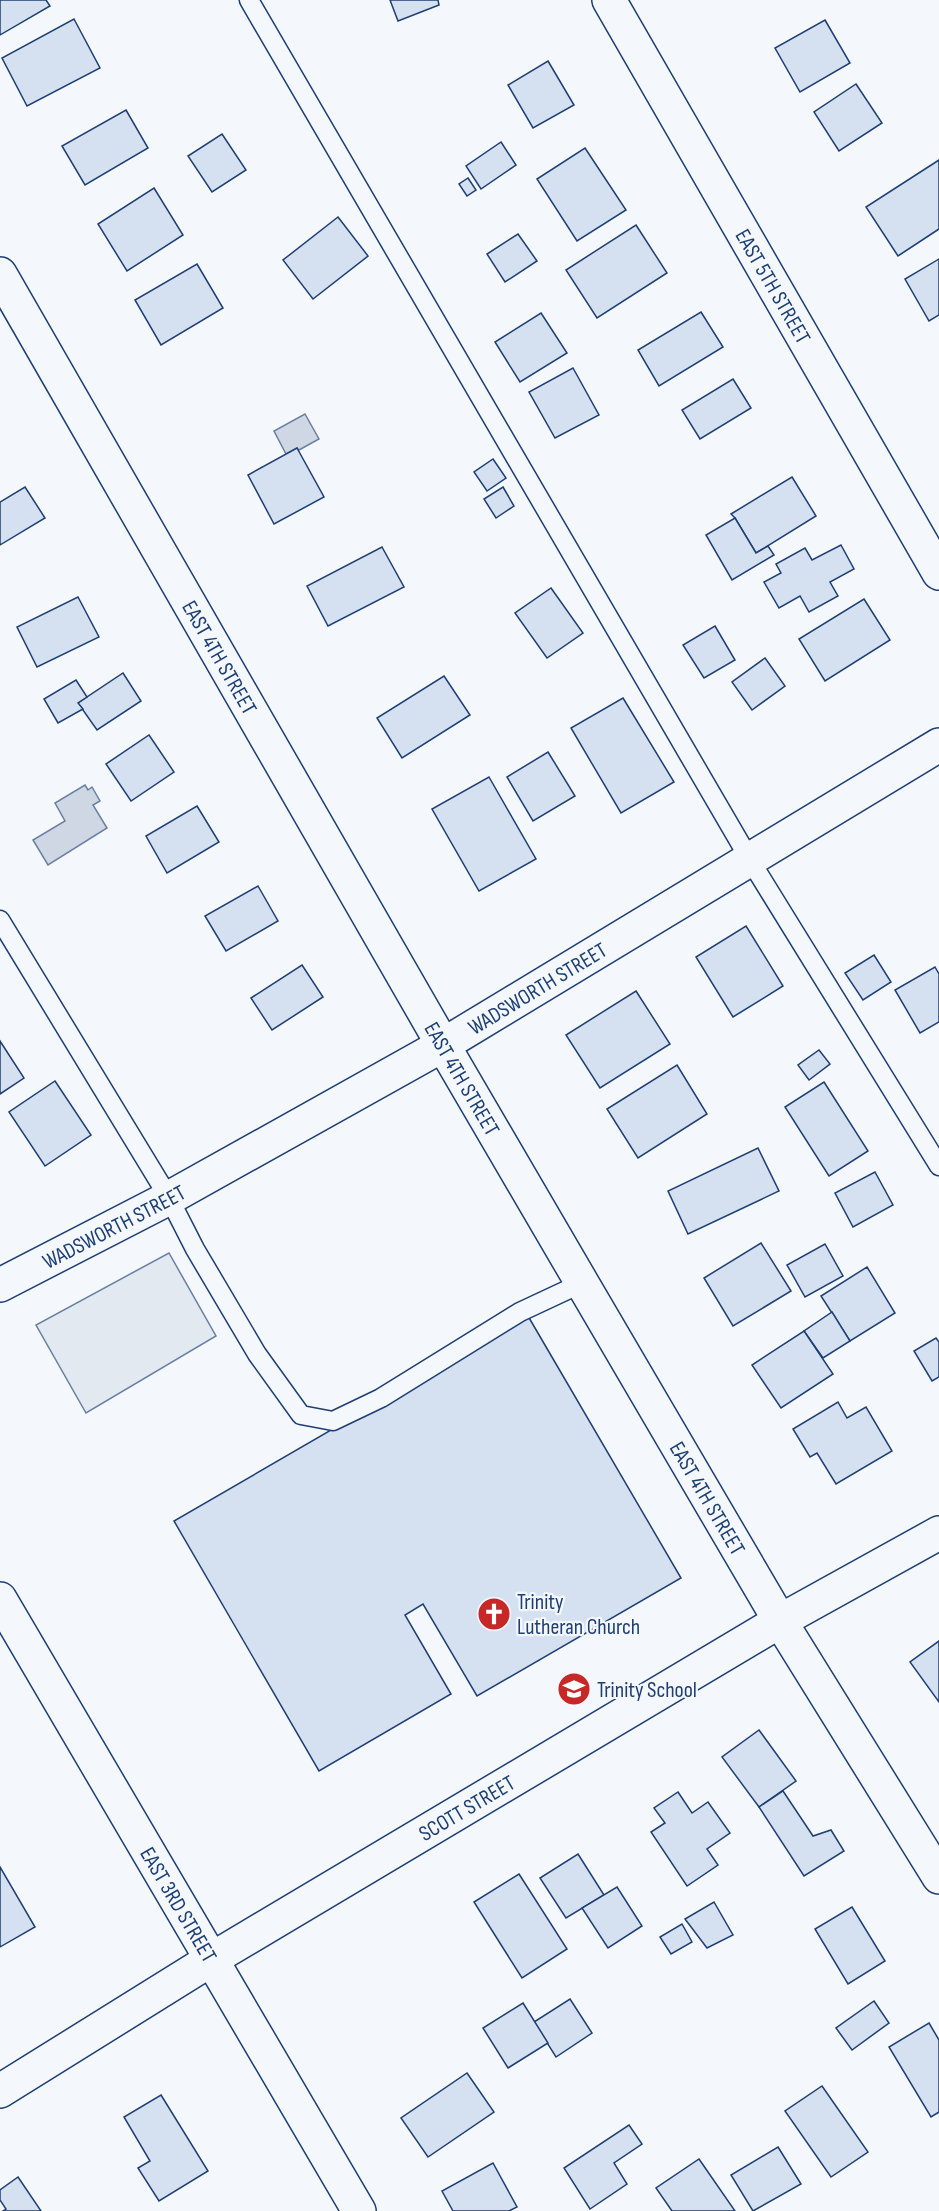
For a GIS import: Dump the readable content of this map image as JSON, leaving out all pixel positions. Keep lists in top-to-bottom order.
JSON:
{
  "streets": {
    "street": [
      "EAST 5TH STREET",
      "EAST 4TH STREET",
      "WADSWORTH STREET",
      "SCOTT STREET",
      "EAST 3RD STREET"
    ]
  },
  "crossings": [
    ["EAST 4TH STREET", "WADSWORTH STREET"],
    ["EAST 4TH STREET", "SCOTT STREET"],
    ["SCOTT STREET", "EAST 3RD STREET"]
  ],
  "places": {
    "church": ["Trinity Lutheran Church"],
    "school or university": ["Trinity School"]
  }
}
